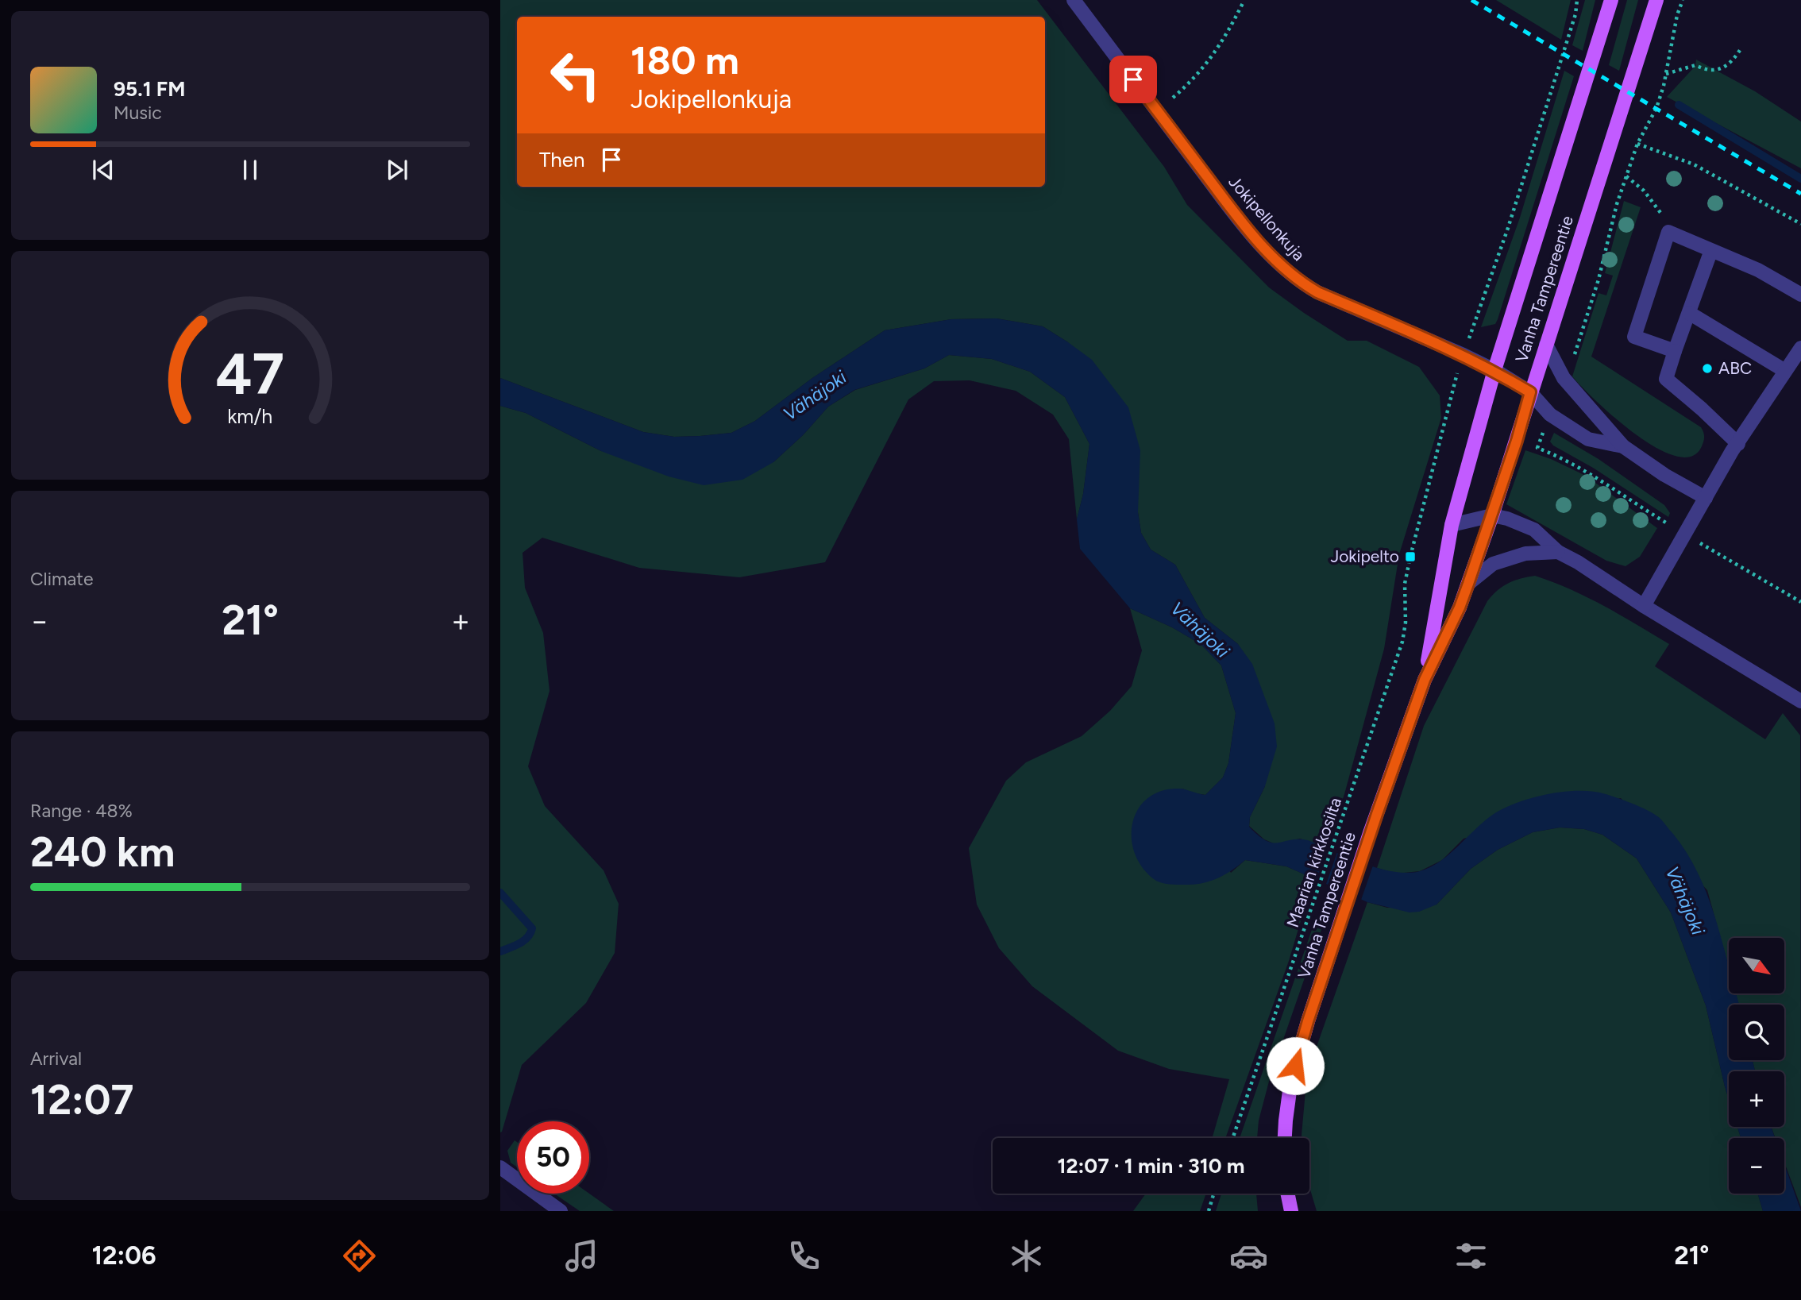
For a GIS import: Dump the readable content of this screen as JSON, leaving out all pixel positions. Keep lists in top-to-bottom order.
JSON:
{
  "streets": {
    "main road": ["Vanha Tampereentie"],
    "street": ["Jokipellonkuja"],
    "path": ["Maarian kirkkosilta"]
  },
  "crossings": [
    ["Jokipellonkuja", "Vanha Tampereentie"]
  ],
  "water": ["Vähäjoki"],
  "places": {
    "other": ["ABC"],
    "transit": ["Jokipelto"]
  },
  "north": "bottom right",
  "page": {
    "turn": ["180 m", "Jokipellonkuja"],
    "song": ["95.1 FM", "Music"],
    "then": "Then",
    "tile": [
      "Climate",
      ["Range · 48%", "240 km"],
      ["Arrival", "12:07"]
    ],
    "heat": ["−", "21°", "+"],
    "map_buttons": ["+", "−"],
    "limit": "50",
    "trip": "12:07 · 1 min · 310 m",
    "tabs": ["12:06", "21°"],
    "gauge": ["47", "km/h"]
  }
}
